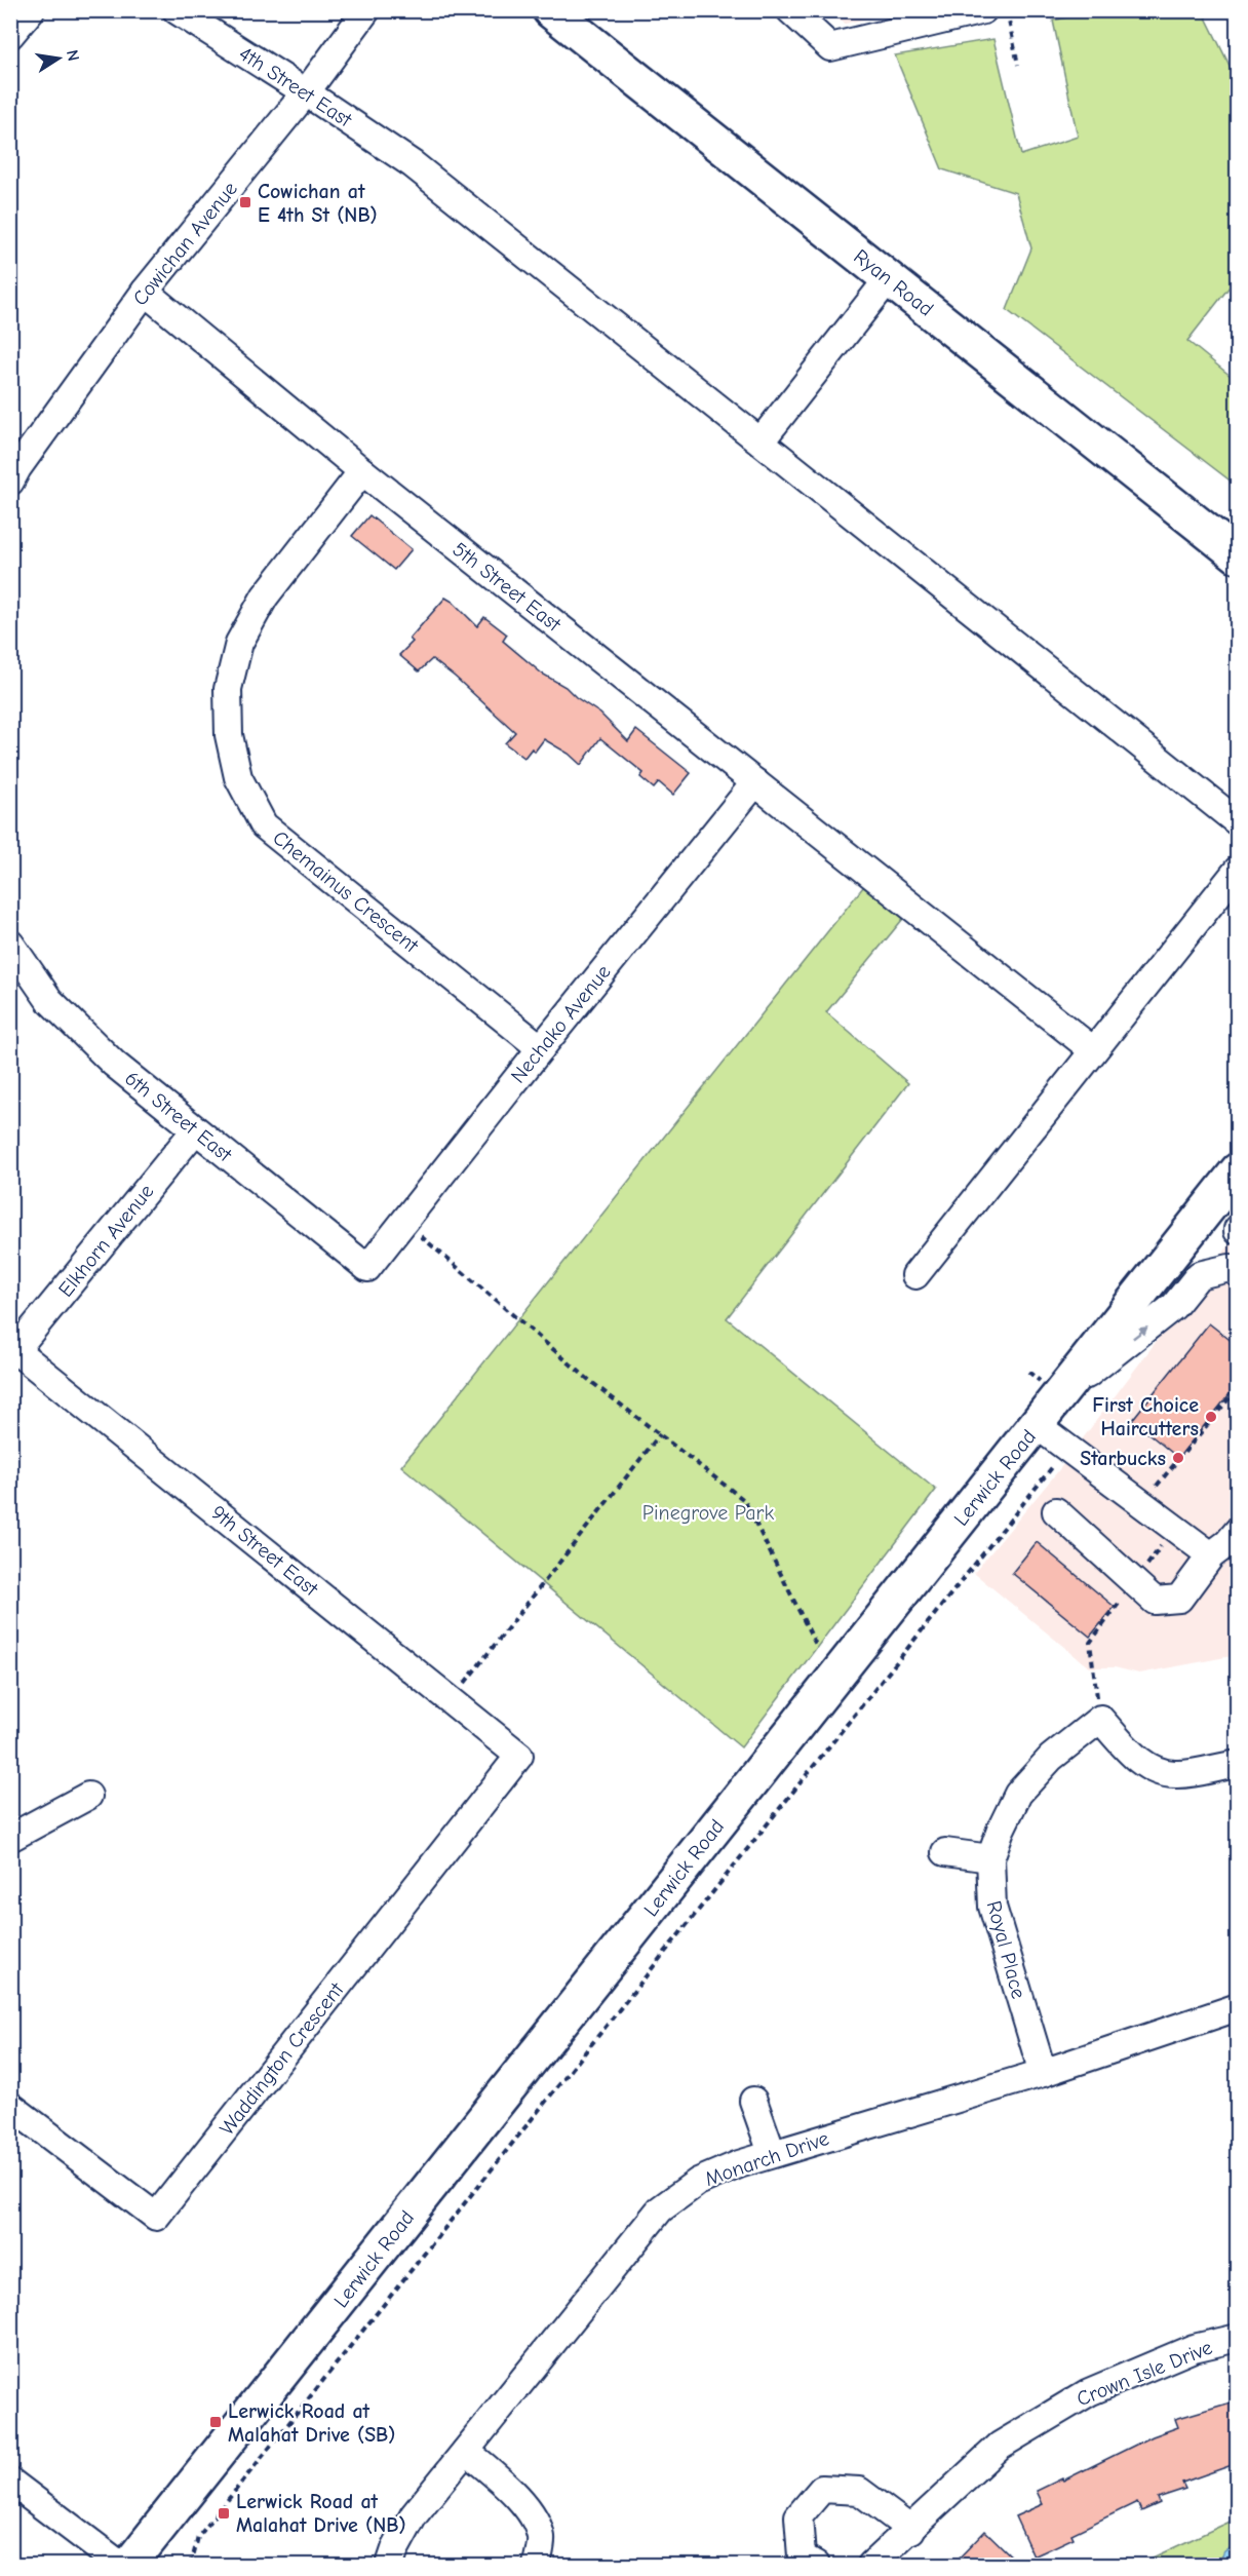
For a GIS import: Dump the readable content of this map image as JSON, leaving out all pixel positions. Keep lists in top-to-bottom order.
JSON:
{
  "streets": {
    "main road": ["Ryan Road", "Lerwick Road"],
    "street": [
      "4th Street East",
      "Cowichan Avenue",
      "5th Street East",
      "Chemainus Crescent",
      "Nechako Avenue",
      "6th Street East",
      "Elkhorn Avenue",
      "9th Street East",
      "Royal Place",
      "Waddington Crescent",
      "Monarch Drive",
      "Crown Isle Drive"
    ]
  },
  "crossings": [
    ["4th Street East", "Cowichan Avenue"],
    ["Cowichan Avenue", "5th Street East"],
    ["5th Street East", "Chemainus Crescent"],
    ["5th Street East", "Nechako Avenue"],
    ["Chemainus Crescent", "Nechako Avenue"],
    ["Nechako Avenue", "6th Street East"],
    ["6th Street East", "Elkhorn Avenue"],
    ["Elkhorn Avenue", "9th Street East"],
    ["9th Street East", "Waddington Crescent"],
    ["Royal Place", "Monarch Drive"]
  ],
  "parks": ["Pinegrove Park"],
  "places": {
    "transit": ["Cowichan at E 4th St (NB)", "Lerwick Road at Malahat Drive (SB)", "Lerwick Road at Malahat Drive (NB)"],
    "other": ["First Choice Haircutters", "Starbucks"]
  },
  "north": "right"
}
